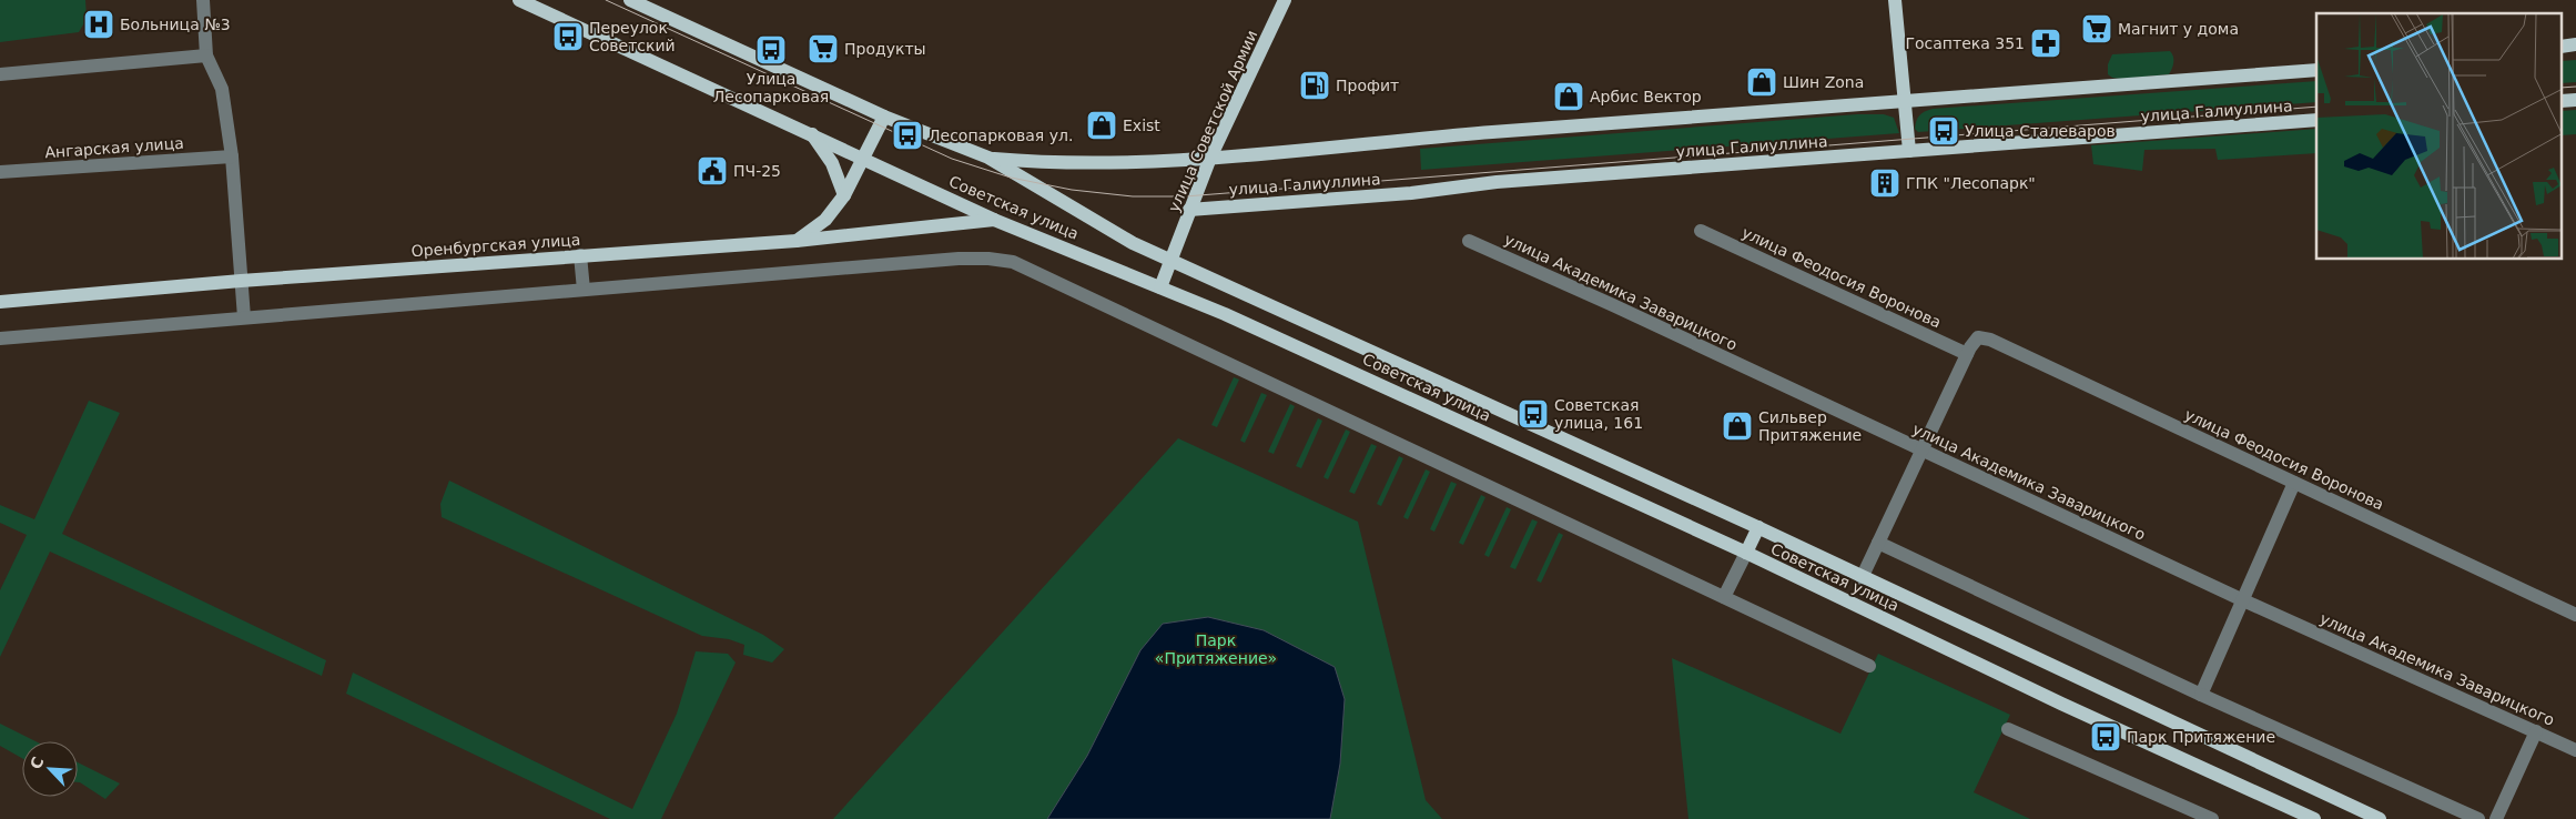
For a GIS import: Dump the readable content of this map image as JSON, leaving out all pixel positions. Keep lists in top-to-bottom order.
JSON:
{
  "streets": {
    "main road": [
      "улица Галиуллина",
      "улица Советской Армии",
      "Советская улица",
      "Оренбургская улица"
    ],
    "street": ["Ангарская улица", "улица Феодосия Воронова", "улица Академика Заварицкого"]
  },
  "crossings": [
    ["улица Галиуллина", "улица Советской Армии"],
    ["улица Советской Армии", "Советская улица"],
    ["Советская улица", "Оренбургская улица"]
  ],
  "parks": ["Парк «Притяжение»"],
  "places": {
    "hospital": ["Больница №3"],
    "supermarket": ["Магнит у дома", "Продукты"],
    "bus stop": [
      "Переулок Советский",
      "Улица Лесопарковая",
      "Улица Сталеваров",
      "Лесопарковая ул.",
      "Советская улица, 161",
      "Парк Притяжение"
    ],
    "pharmacy": ["Госаптека 351"],
    "shop": [
      "Шин Zona",
      "Арбис Вектор",
      "Exist",
      "Сильвер Притяжение"
    ],
    "fuel station": ["Профит"],
    "public building": ["ПЧ-25"],
    "building": ["ГПК \"Лесопарк\""]
  },
  "north": "top left"
}
